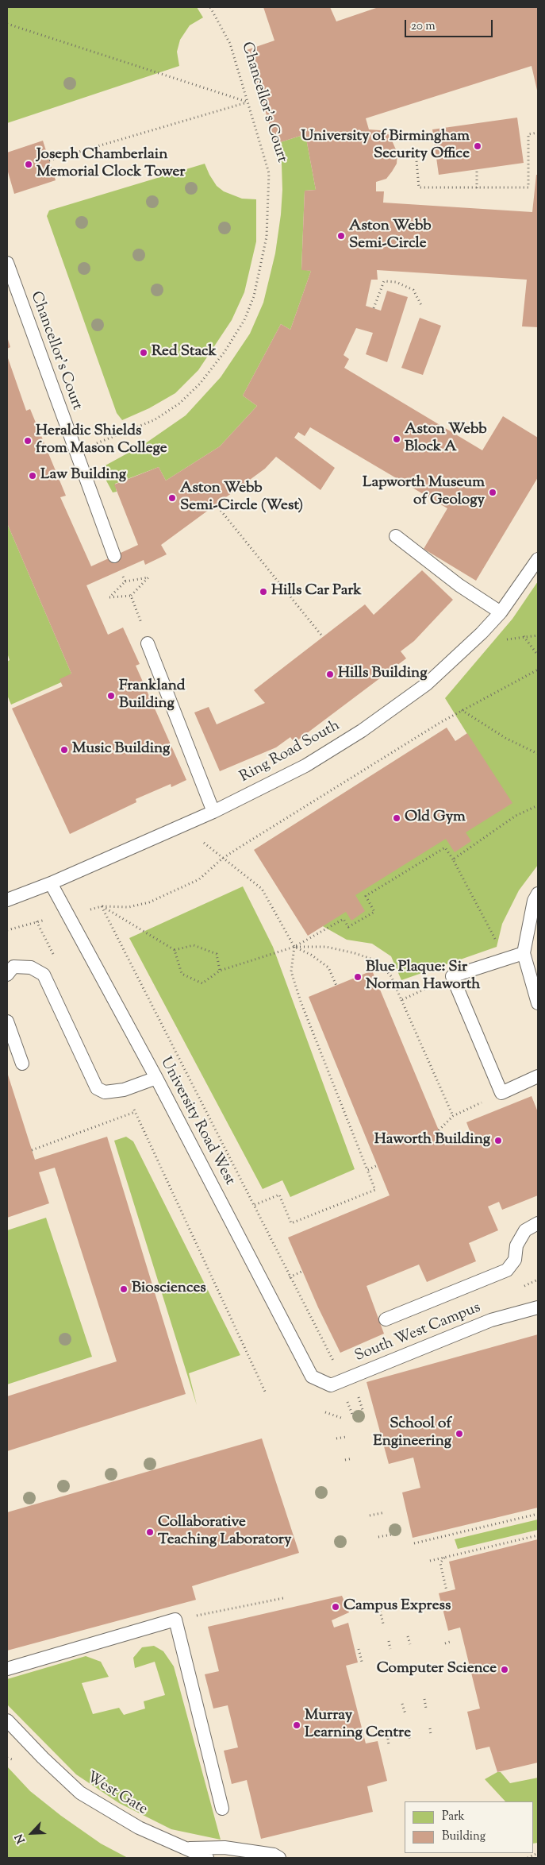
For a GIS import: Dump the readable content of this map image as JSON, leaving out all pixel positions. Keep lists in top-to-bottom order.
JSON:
{
  "streets": {
    "lane": [
      "Chancellor's Court",
      "Ring Road South",
      "University Road West",
      "South West Campus",
      "West Gate"
    ]
  },
  "crossings": [
    ["Ring Road South", "University Road West"],
    ["University Road West", "South West Campus"]
  ],
  "places": [
    "University of Birmingham Security Office",
    "Joseph Chamberlain Memorial Clock Tower",
    "Aston Webb Semi-Circle",
    "Red Stack",
    "Aston Webb Block A",
    "Heraldic Shields from Mason College",
    "Law Building",
    "Lapworth Museum of Geology",
    "Aston Webb Semi-Circle (West)",
    "Hills Car Park",
    "Hills Building",
    "Frankland Building",
    "Music Building",
    "Old Gym",
    "Blue Plaque: Sir Norman Haworth",
    "Haworth Building",
    "Biosciences",
    "School of Engineering",
    "Collaborative Teaching Laboratory",
    "Campus Express",
    "Computer Science",
    "Murray Learning Centre"
  ],
  "legend": ["Park", "Building"],
  "scale_bar": "20 m",
  "north": "bottom left"
}
